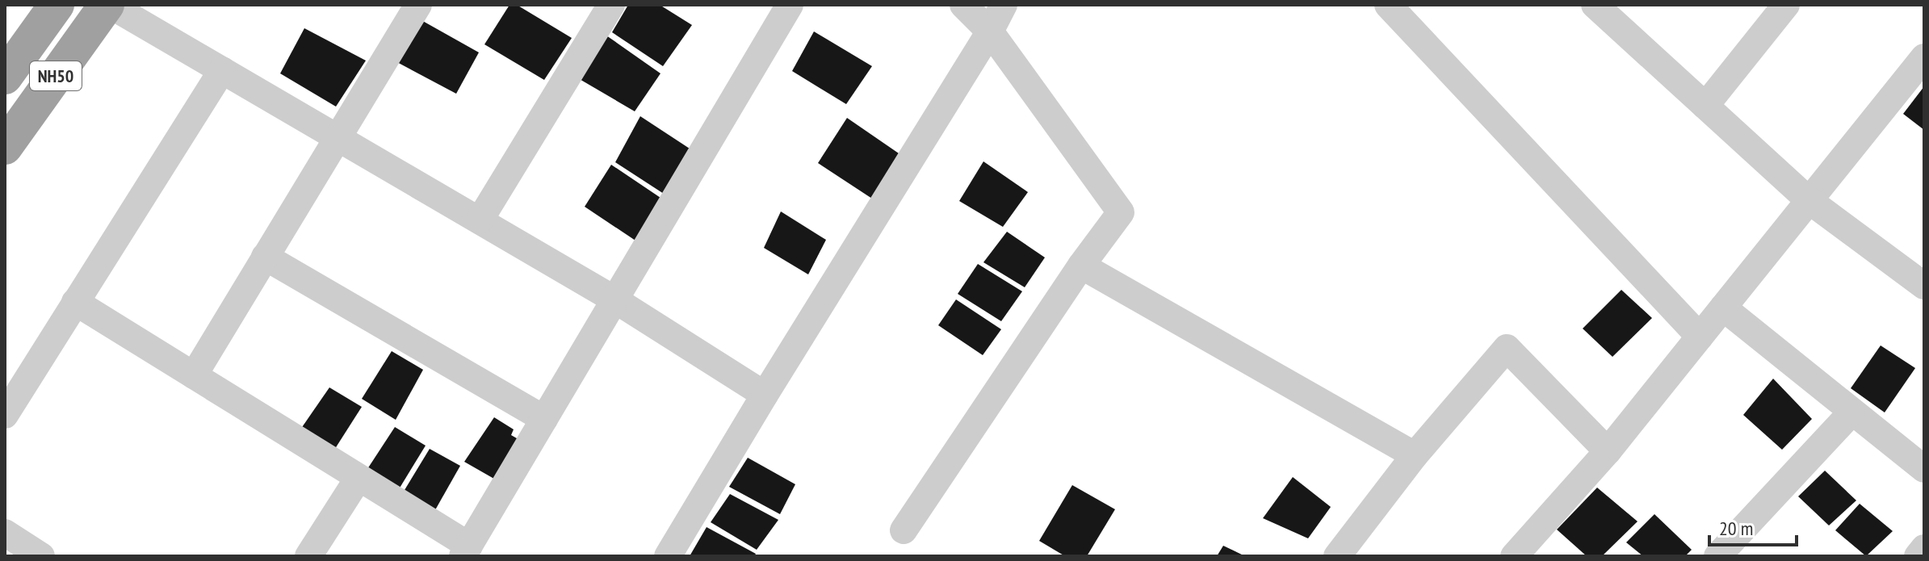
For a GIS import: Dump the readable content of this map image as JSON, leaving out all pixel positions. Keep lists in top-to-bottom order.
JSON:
{
  "streets": {
    "highway": ["NH50"]
  },
  "scale_bar": "20 m"
}
